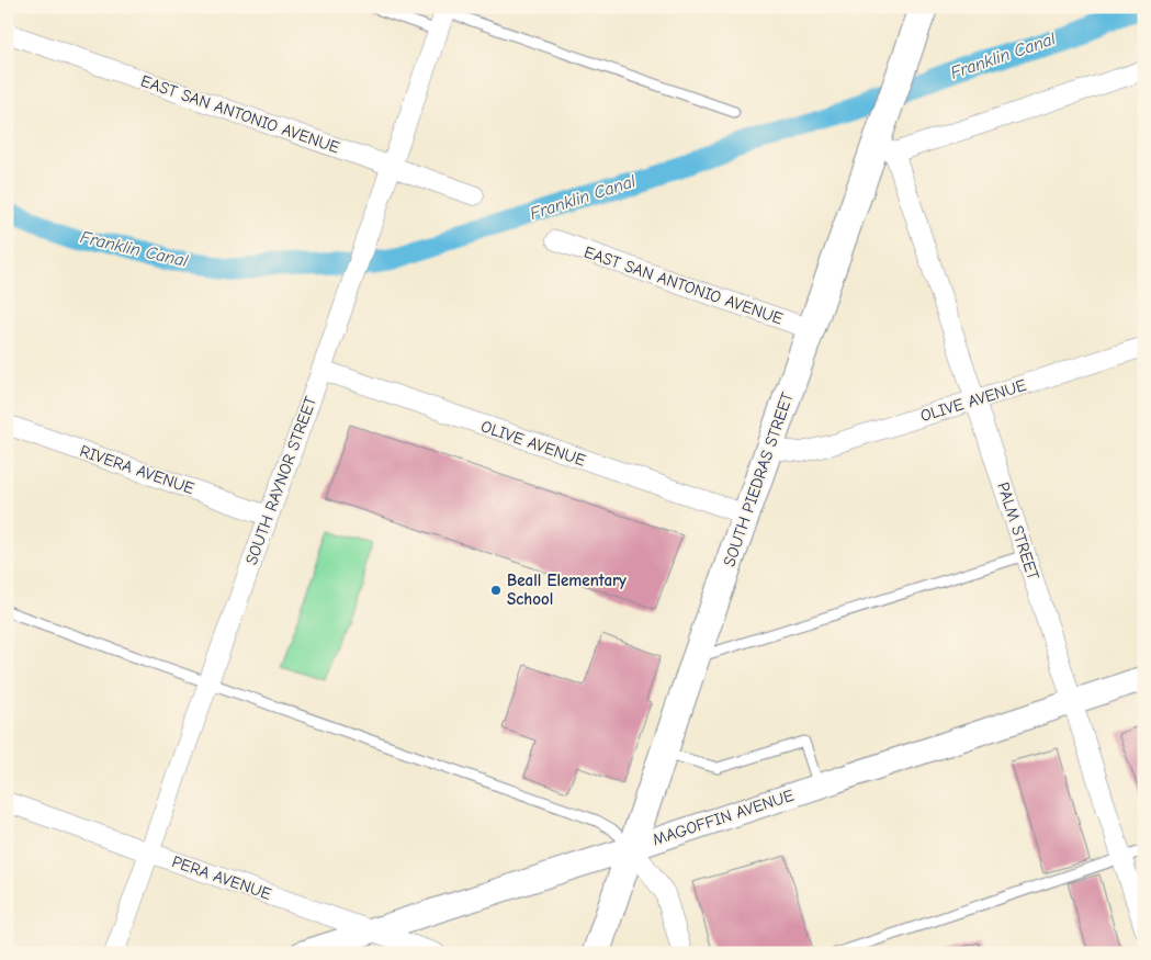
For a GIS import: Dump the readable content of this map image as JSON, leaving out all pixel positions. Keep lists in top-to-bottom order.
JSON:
{
  "streets": {
    "main road": ["SOUTH PIEDRAS STREET"],
    "street": [
      "EAST SAN ANTONIO AVENUE",
      "OLIVE AVENUE",
      "RIVERA AVENUE",
      "SOUTH RAYNOR STREET",
      "PALM STREET",
      "MAGOFFIN AVENUE",
      "PERA AVENUE"
    ]
  },
  "crossings": [
    ["EAST SAN ANTONIO AVENUE", "SOUTH PIEDRAS STREET"],
    ["EAST SAN ANTONIO AVENUE", "SOUTH RAYNOR STREET"],
    ["OLIVE AVENUE", "SOUTH PIEDRAS STREET"],
    ["OLIVE AVENUE", "SOUTH RAYNOR STREET"],
    ["OLIVE AVENUE", "PALM STREET"],
    ["RIVERA AVENUE", "SOUTH RAYNOR STREET"],
    ["SOUTH PIEDRAS STREET", "PALM STREET"],
    ["SOUTH PIEDRAS STREET", "MAGOFFIN AVENUE"],
    ["SOUTH RAYNOR STREET", "PERA AVENUE"],
    ["PALM STREET", "MAGOFFIN AVENUE"],
    ["MAGOFFIN AVENUE", "PERA AVENUE"]
  ],
  "water": ["Franklin Canal"],
  "places": ["Beall Elementary School"]
}
